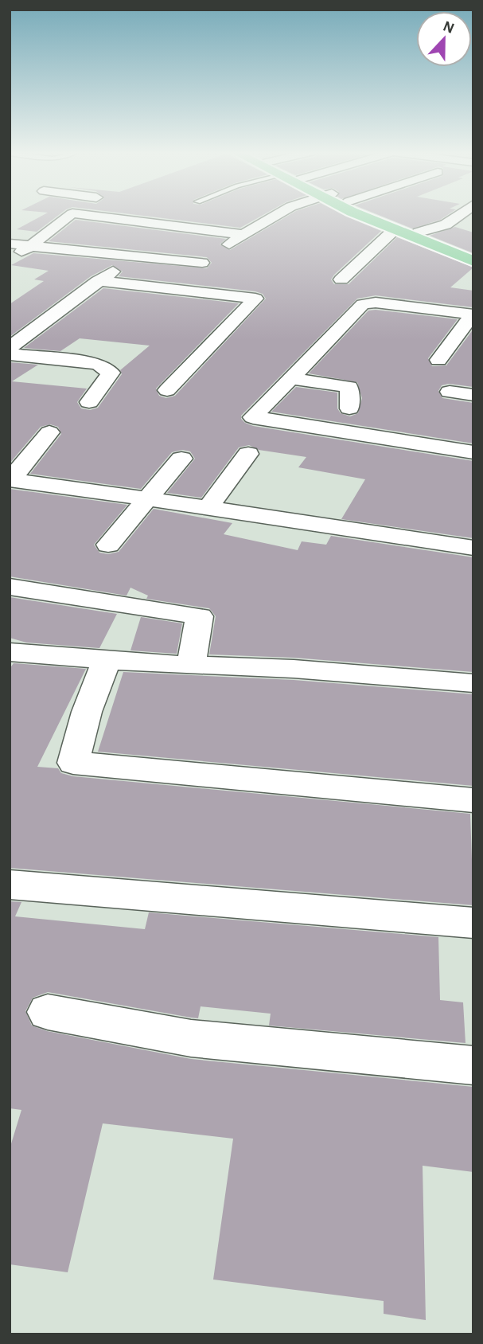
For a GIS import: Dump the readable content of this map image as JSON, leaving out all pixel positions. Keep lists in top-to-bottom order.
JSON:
{
  "north": "top"
}
